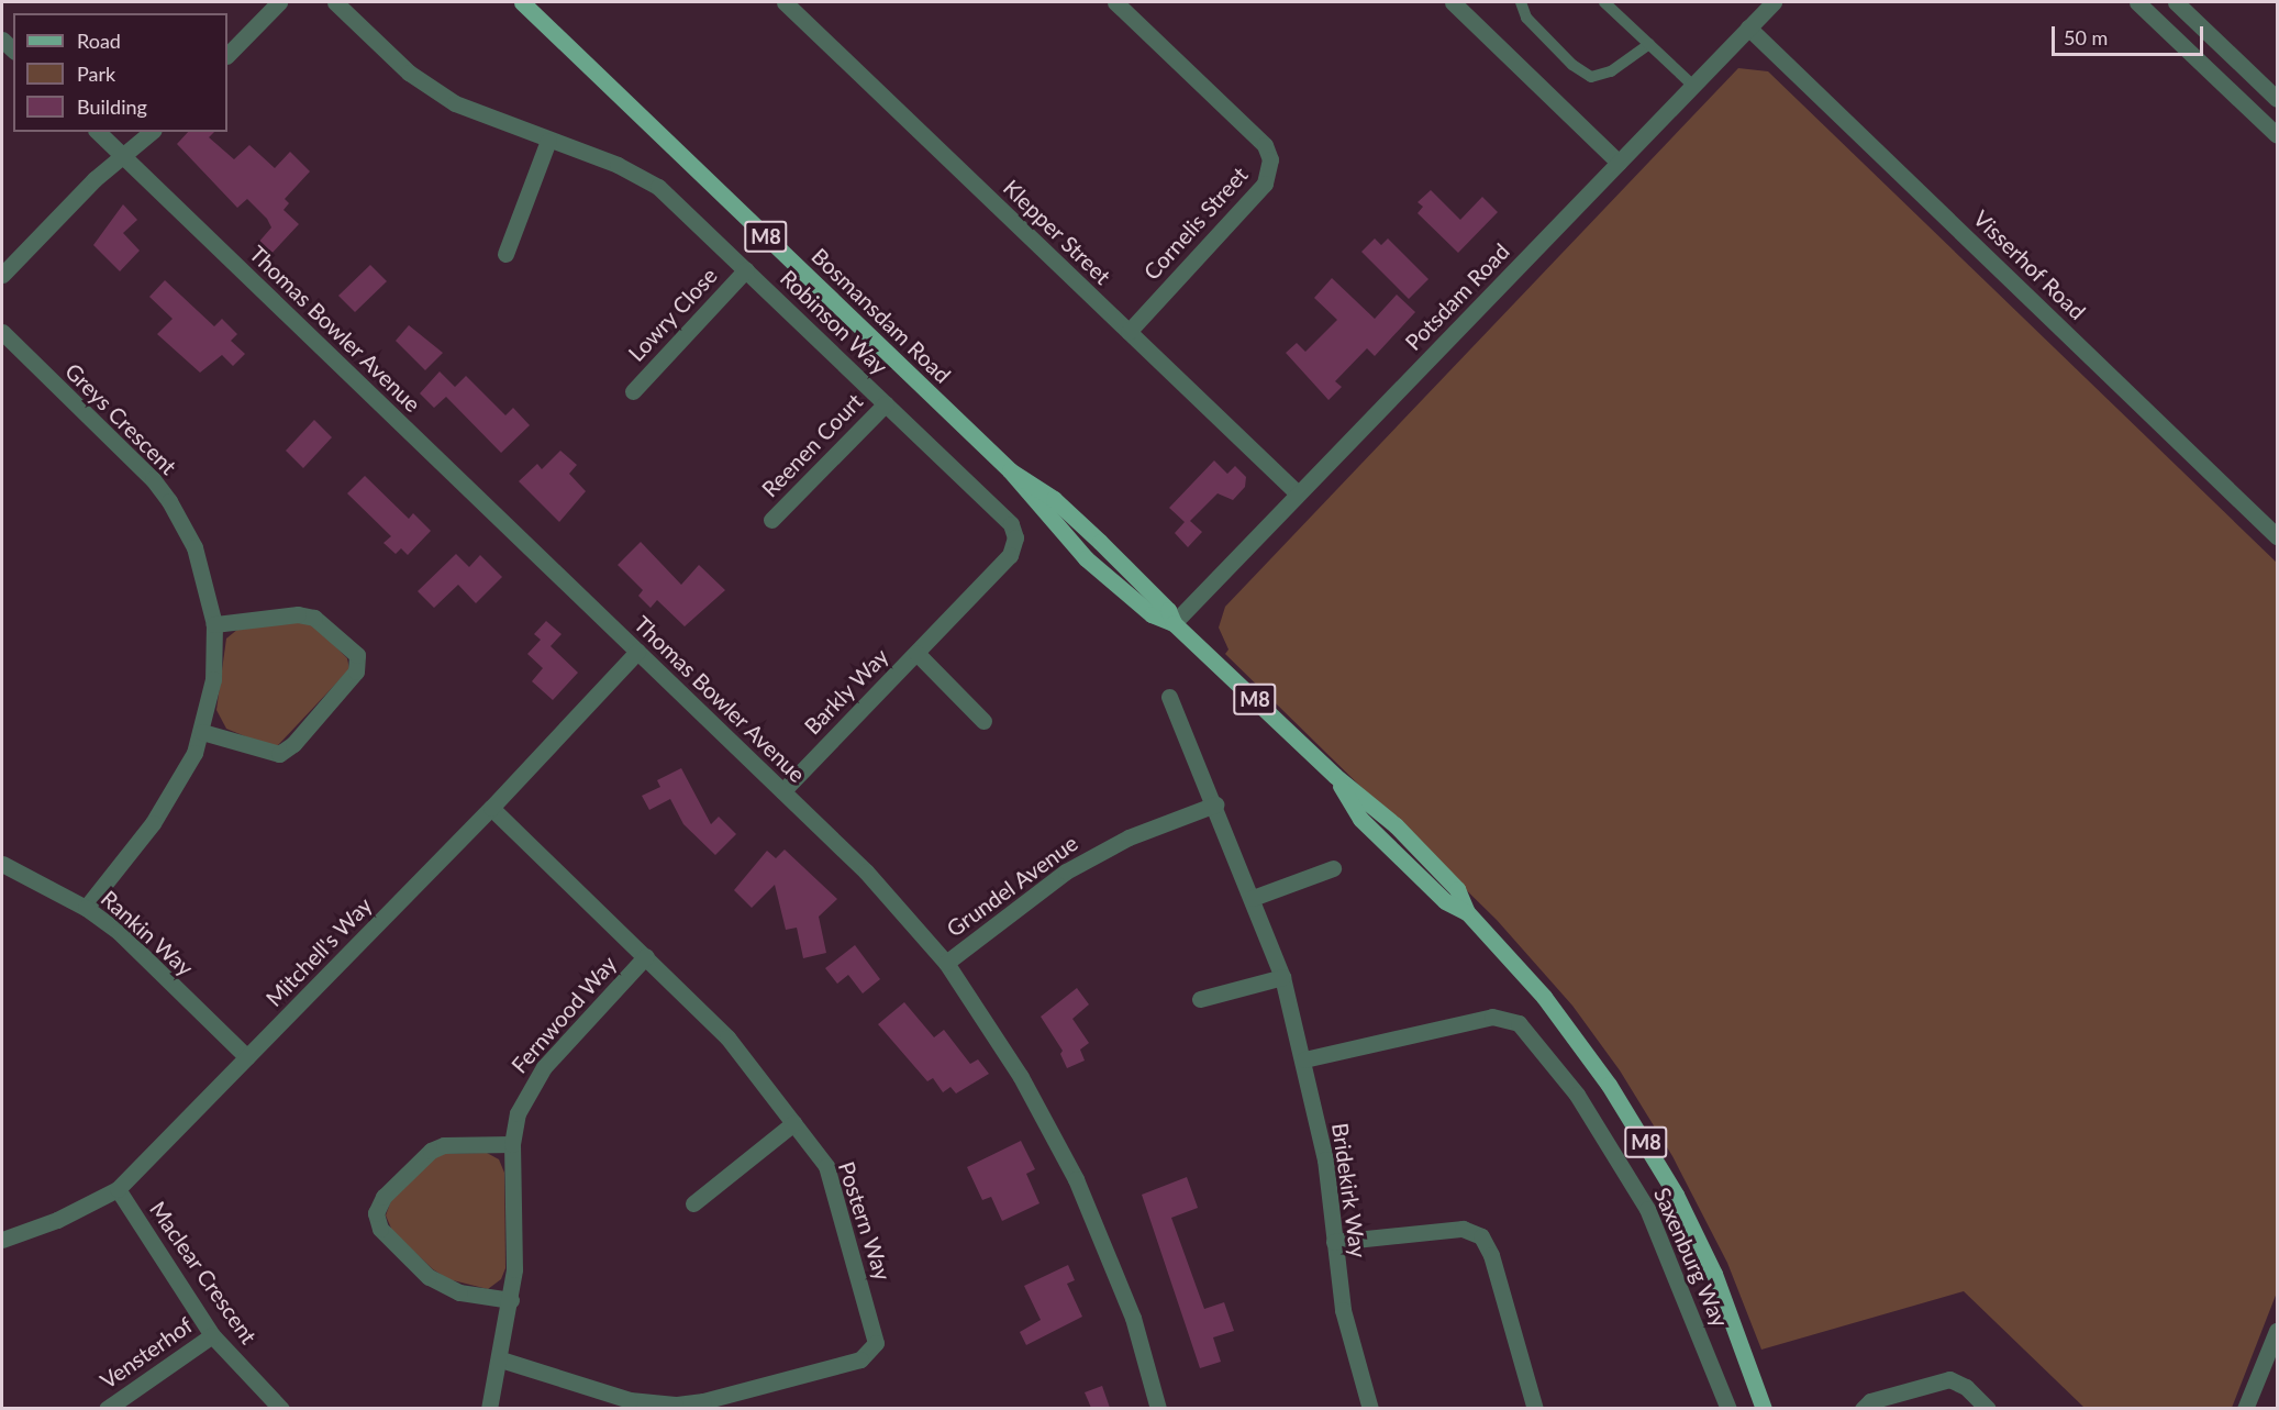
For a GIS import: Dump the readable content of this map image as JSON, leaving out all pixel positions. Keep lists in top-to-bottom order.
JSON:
{
  "streets": {
    "main road": ["M8", "Bosmansdam Road"],
    "street": [
      "Cornelis Street",
      "Klepper Street",
      "Visserhof Road",
      "Potsdam Road",
      "Lowry Close",
      "Robinson Way",
      "Thomas Bowler Avenue",
      "Greys Crescent",
      "Reenen Court",
      "Barkly Way",
      "Grundel Avenue",
      "Rankin Way",
      "Mitchell's Way",
      "Fernwood Way",
      "Bridekirk Way",
      "Postern Way",
      "Saxenburg Way",
      "Maclear Crescent",
      "Vensterhof"
    ]
  },
  "crossings": [
    ["Cornelis Street", "Klepper Street"],
    ["Klepper Street", "Potsdam Road"],
    ["Visserhof Road", "Potsdam Road"],
    ["Potsdam Road", "Bosmansdam Road"],
    ["Lowry Close", "Robinson Way"],
    ["Robinson Way", "Reenen Court"],
    ["Robinson Way", "Barkly Way"],
    ["Thomas Bowler Avenue", "Barkly Way"],
    ["Thomas Bowler Avenue", "Grundel Avenue"],
    ["Thomas Bowler Avenue", "Mitchell's Way"],
    ["Greys Crescent", "Rankin Way"],
    ["Grundel Avenue", "Bridekirk Way"],
    ["Rankin Way", "Mitchell's Way"],
    ["Mitchell's Way", "Postern Way"],
    ["Mitchell's Way", "Maclear Crescent"],
    ["Fernwood Way", "Postern Way"],
    ["Bridekirk Way", "Saxenburg Way"],
    ["Maclear Crescent", "Vensterhof"]
  ],
  "legend": ["Road", "Park", "Building"],
  "scale_bar": "50 m"
}
